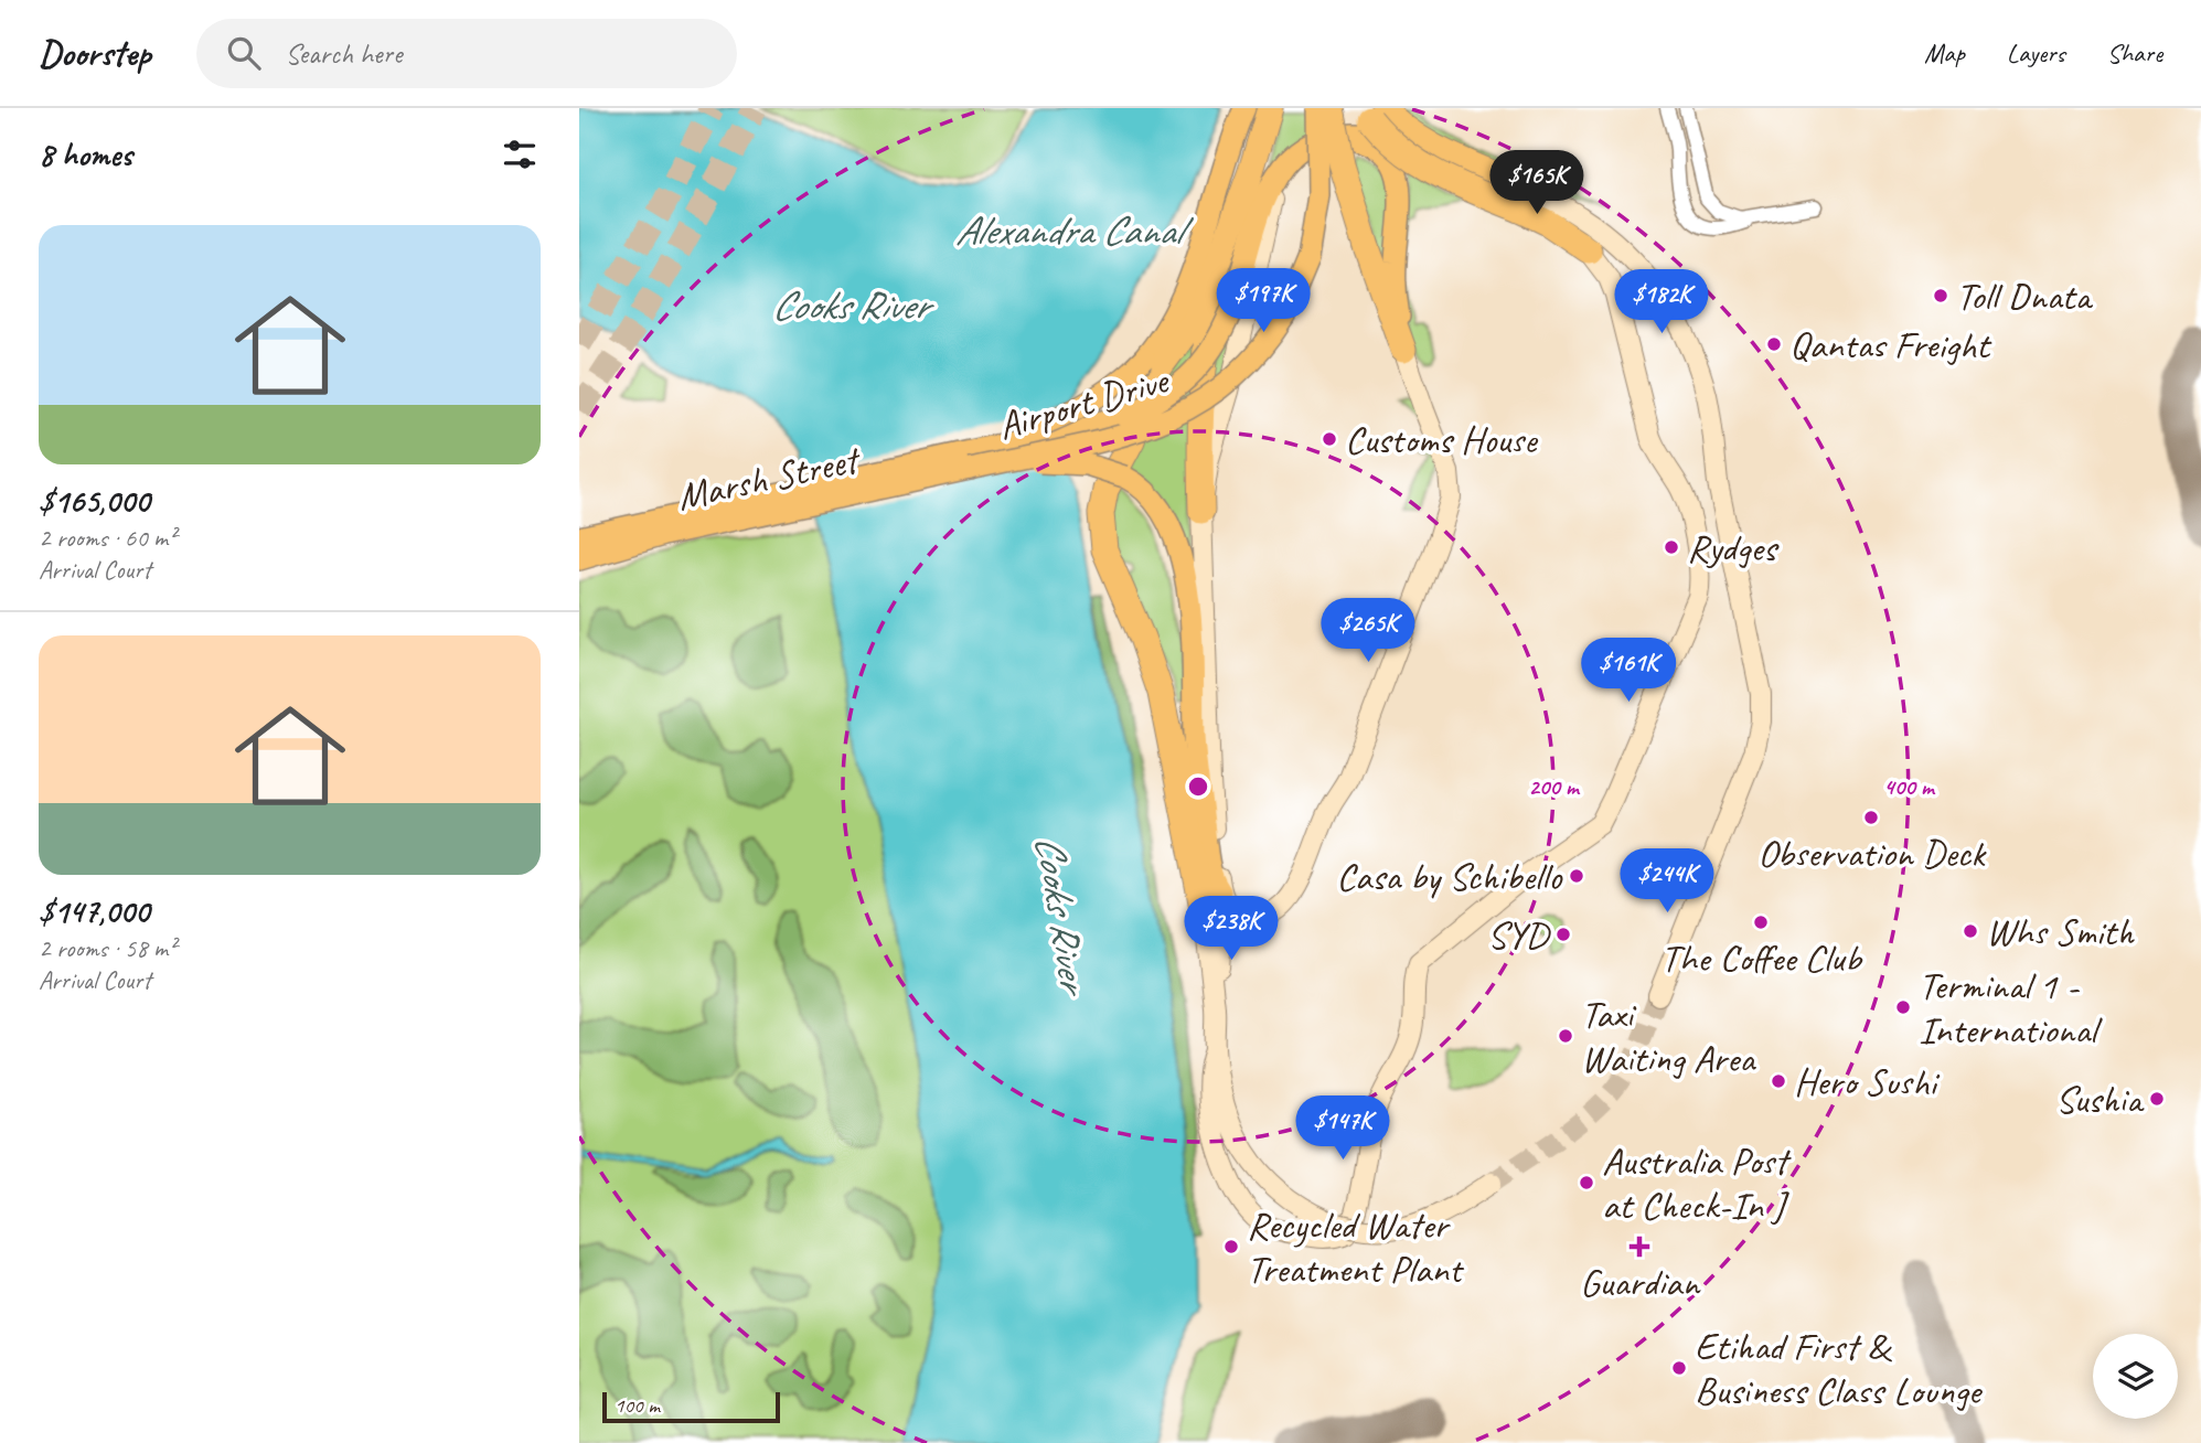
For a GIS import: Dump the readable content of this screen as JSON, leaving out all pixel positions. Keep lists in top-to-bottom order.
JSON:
{
  "streets": {
    "main road": ["Airport Drive", "Marsh Street"]
  },
  "crossings": [
    ["Airport Drive", "Marsh Street"]
  ],
  "water": ["Alexandra Canal", "Cooks River"],
  "places": {
    "other": [
      "Toll Dnata",
      "Qantas Freight",
      "Customs House",
      "Rydges",
      "Observation Deck",
      "Casa by Schibello",
      "The Coffee Club",
      "Whs Smith",
      "SYD",
      "Terminal 1 - International",
      "Taxi Waiting Area",
      "Hero Sushi",
      "Sushia",
      "Australia Post at Check-In J",
      "Recycled Water Treatment Plant",
      "Etihad First & Business Class Lounge"
    ],
    "health": ["Guardian"]
  },
  "scale_bar": "100 m",
  "page": {
    "header": "Doorstep",
    "search": "Search here",
    "nav": ["Map", "Layers", "Share"],
    "heading": "8 homes",
    "price": [
      "$165K",
      "$197K",
      "$182K",
      "$265K",
      "$161K",
      "$244K",
      "$238K",
      "$147K"
    ],
    "list": [
      {
        "name": "$165,000",
        "note": "2 rooms · 60 m² · Arrival Court"
      },
      {
        "name": "$147,000",
        "note": "2 rooms · 58 m² · Arrival Court"
      }
    ],
    "scale": "100 m"
  },
  "rings": ["200 m", "400 m"]
}
